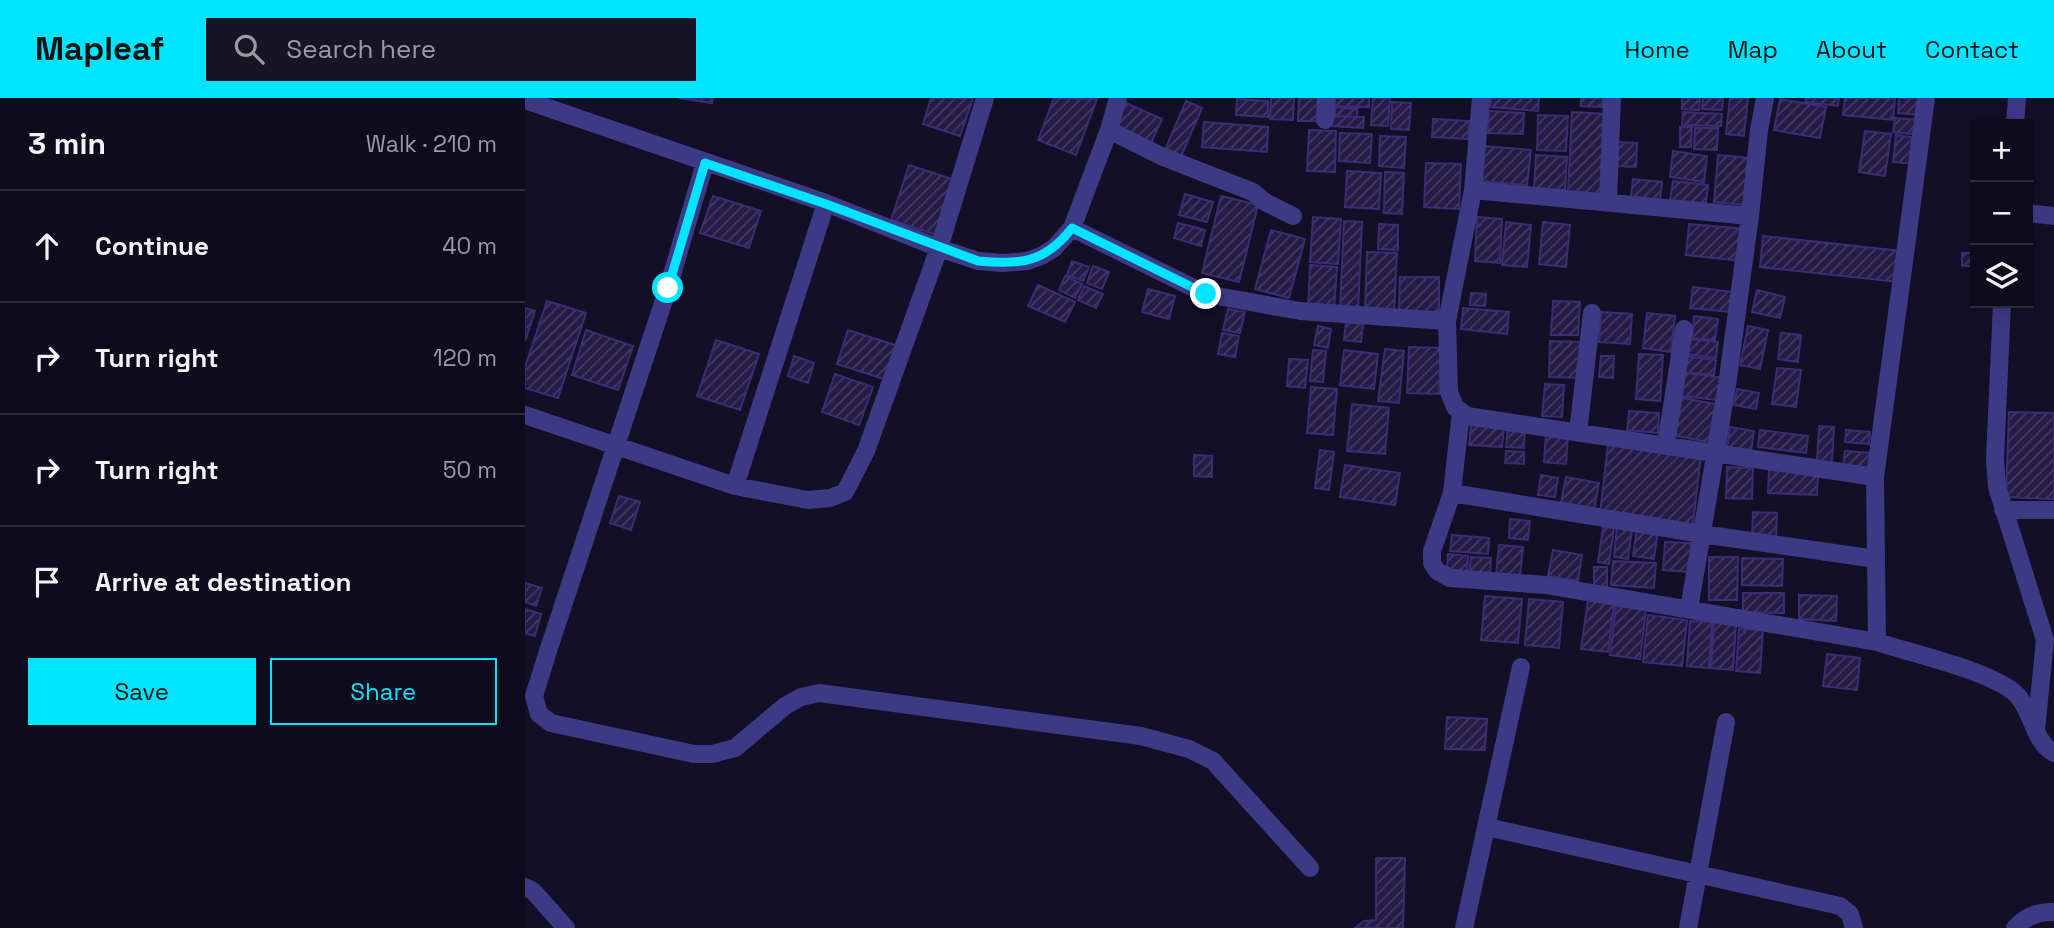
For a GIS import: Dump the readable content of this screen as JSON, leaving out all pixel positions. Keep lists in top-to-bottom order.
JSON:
{
  "page": {
    "header": "Mapleaf",
    "search": "Search here",
    "nav": [
      "Home",
      "Map",
      "About",
      "Contact"
    ],
    "heading": ["3 min", "Walk · 210 m"],
    "map_buttons": ["+", "−"],
    "list": [
      ["Continue", "40 m"],
      ["Turn right", "120 m"],
      ["Turn right", "50 m"],
      "Arrive at destination"
    ],
    "buttons": ["Save", "Share"]
  }
}
